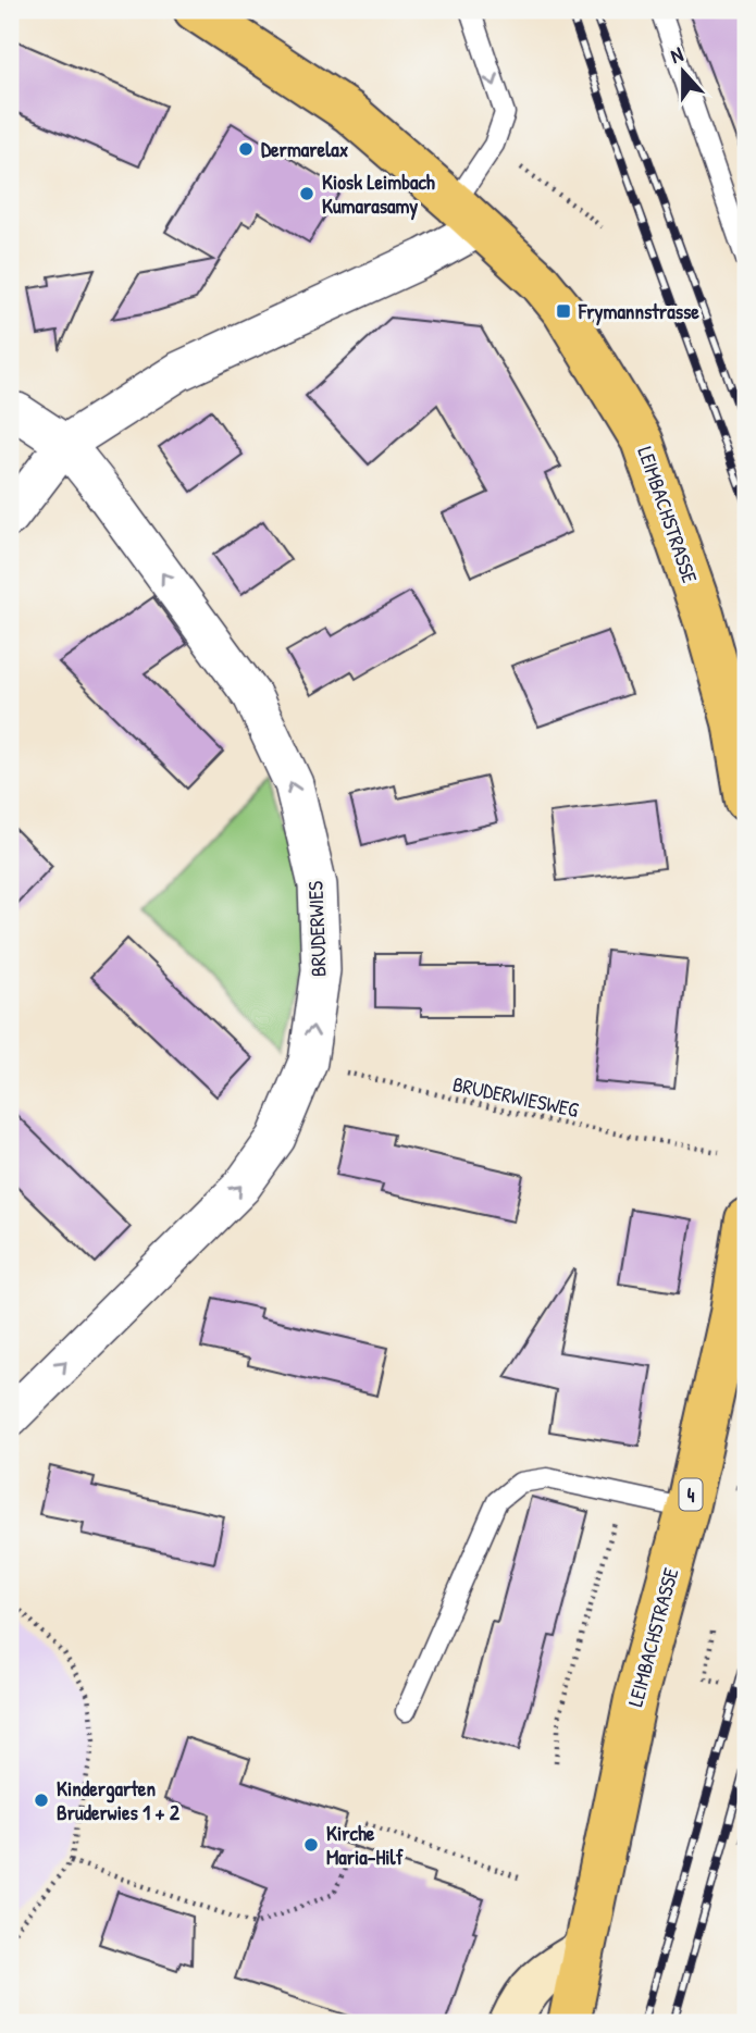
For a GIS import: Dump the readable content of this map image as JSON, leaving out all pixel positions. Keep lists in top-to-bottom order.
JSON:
{
  "streets": {
    "main road": ["LEIMBACHSTRASSE", "4"],
    "street": ["BRUDERWIES"],
    "path": ["BRUDERWIESWEG"]
  },
  "crossings": [
    ["LEIMBACHSTRASSE", "4"],
    ["BRUDERWIES", "BRUDERWIESWEG"]
  ],
  "one_way": ["BRUDERWIES"],
  "places": {
    "other": [
      "Dermarelax",
      "Kiosk Leimbach Kumarasamy",
      "Kindergarten Bruderwies 1 + 2",
      "Kirche Maria-Hilf"
    ],
    "transit": ["Frymannstrasse"]
  },
  "north": "top"
}
